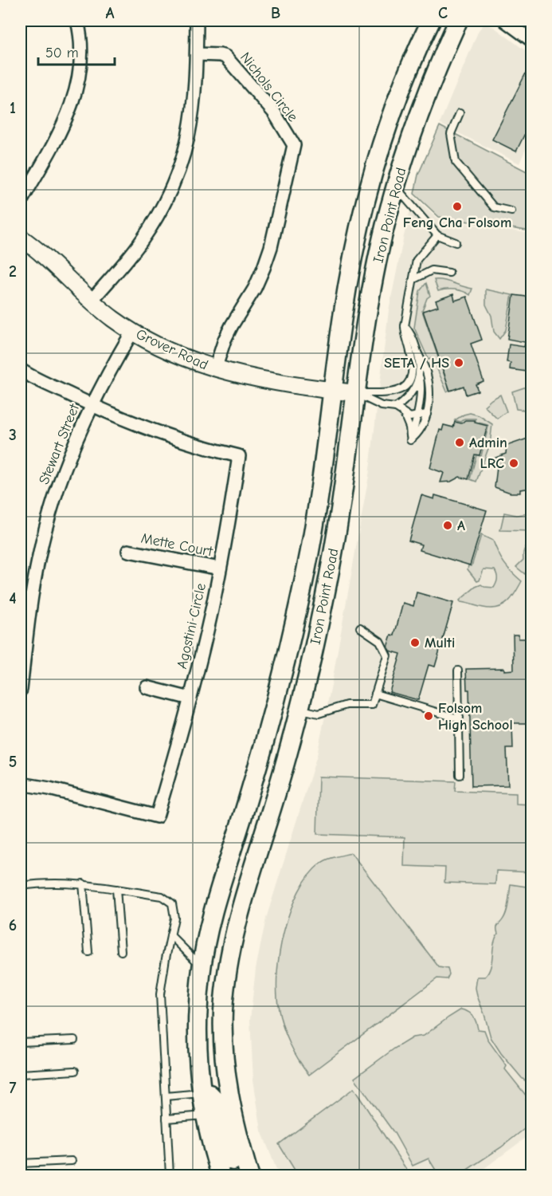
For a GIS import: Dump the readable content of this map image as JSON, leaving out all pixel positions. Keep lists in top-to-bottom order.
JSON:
{
  "streets": {
    "main road": ["Iron Point Road"],
    "street": [
      "Nichols Circle",
      "Grover Road",
      "Stewart Street",
      "Mette Court",
      "Agostini Circle"
    ]
  },
  "crossings": [
    ["Nichols Circle", "Grover Road"],
    ["Iron Point Road", "Grover Road"],
    ["Grover Road", "Stewart Street"],
    ["Stewart Street", "Agostini Circle"],
    ["Mette Court", "Agostini Circle"]
  ],
  "places": [
    "Feng Cha Folsom",
    "SETA / HS",
    "Admin",
    "LRC",
    "A",
    "Multi",
    "Folsom High School"
  ],
  "scale_bar": "50 m",
  "grid": {
    "columns": ["A", "B", "C"],
    "rows": [
      "1",
      "2",
      "3",
      "4",
      "5",
      "6",
      "7"
    ]
  }
}
